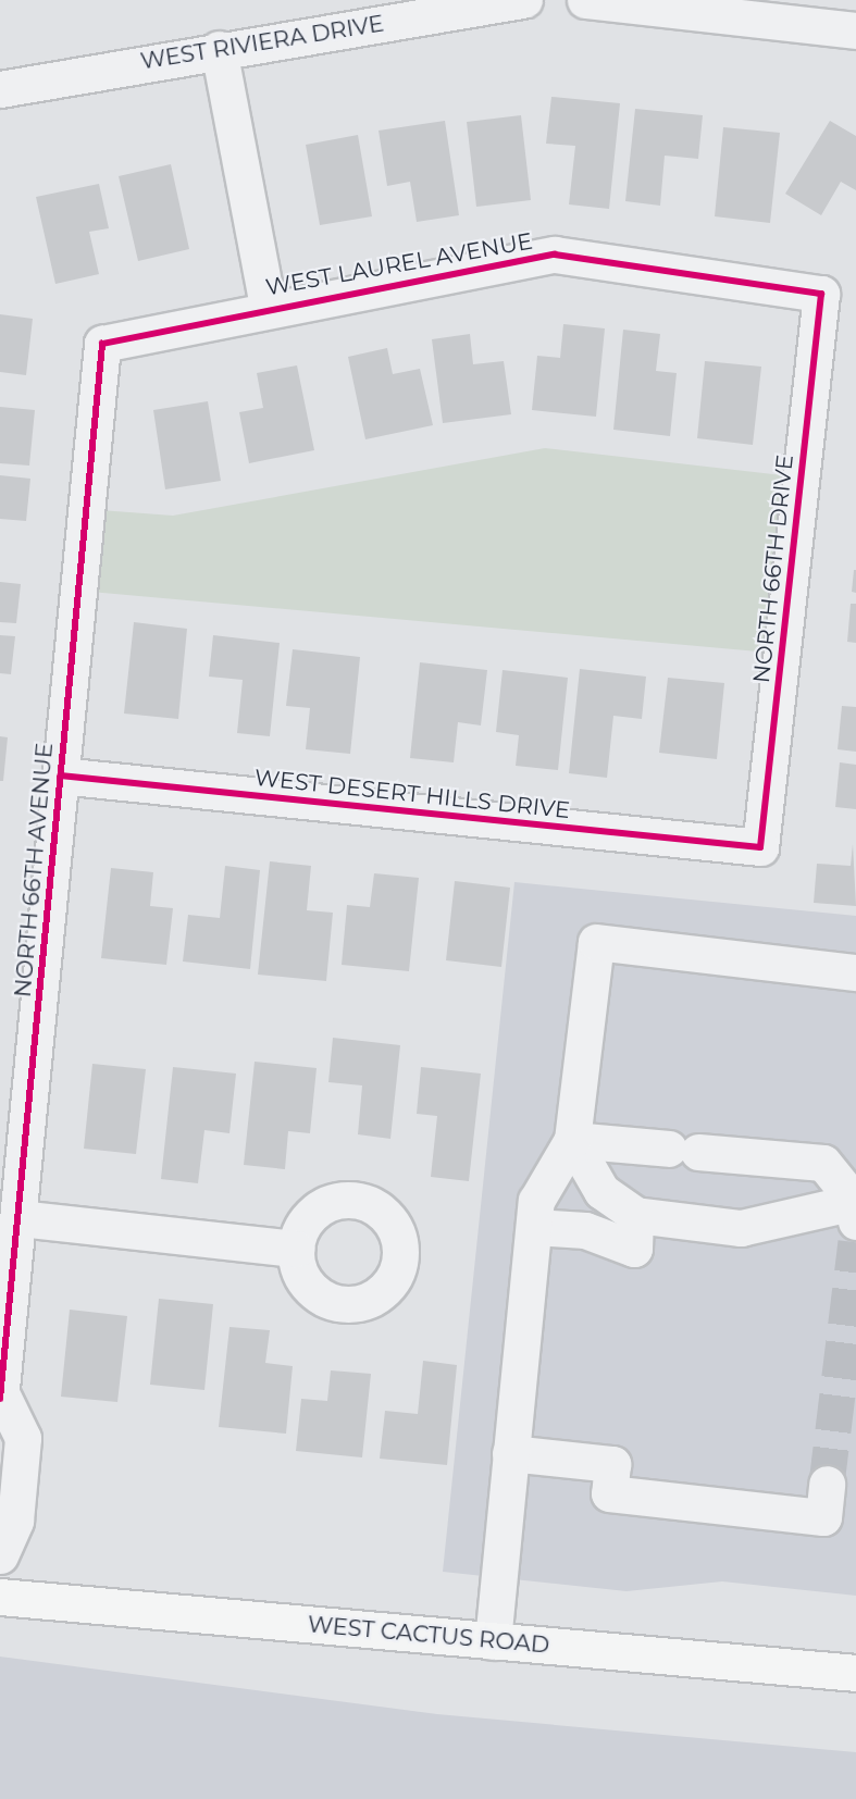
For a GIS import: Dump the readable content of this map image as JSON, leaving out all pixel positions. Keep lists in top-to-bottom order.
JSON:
{
  "streets": {
    "main road": ["WEST CACTUS ROAD"],
    "street": [
      "WEST RIVIERA DRIVE",
      "WEST LAUREL AVENUE",
      "NORTH 66TH DRIVE",
      "WEST DESERT HILLS DRIVE",
      "NORTH 66TH AVENUE"
    ]
  },
  "crossings": [
    ["WEST LAUREL AVENUE", "NORTH 66TH DRIVE"],
    ["WEST LAUREL AVENUE", "NORTH 66TH AVENUE"],
    ["NORTH 66TH DRIVE", "WEST DESERT HILLS DRIVE"],
    ["WEST DESERT HILLS DRIVE", "NORTH 66TH AVENUE"]
  ]
}
